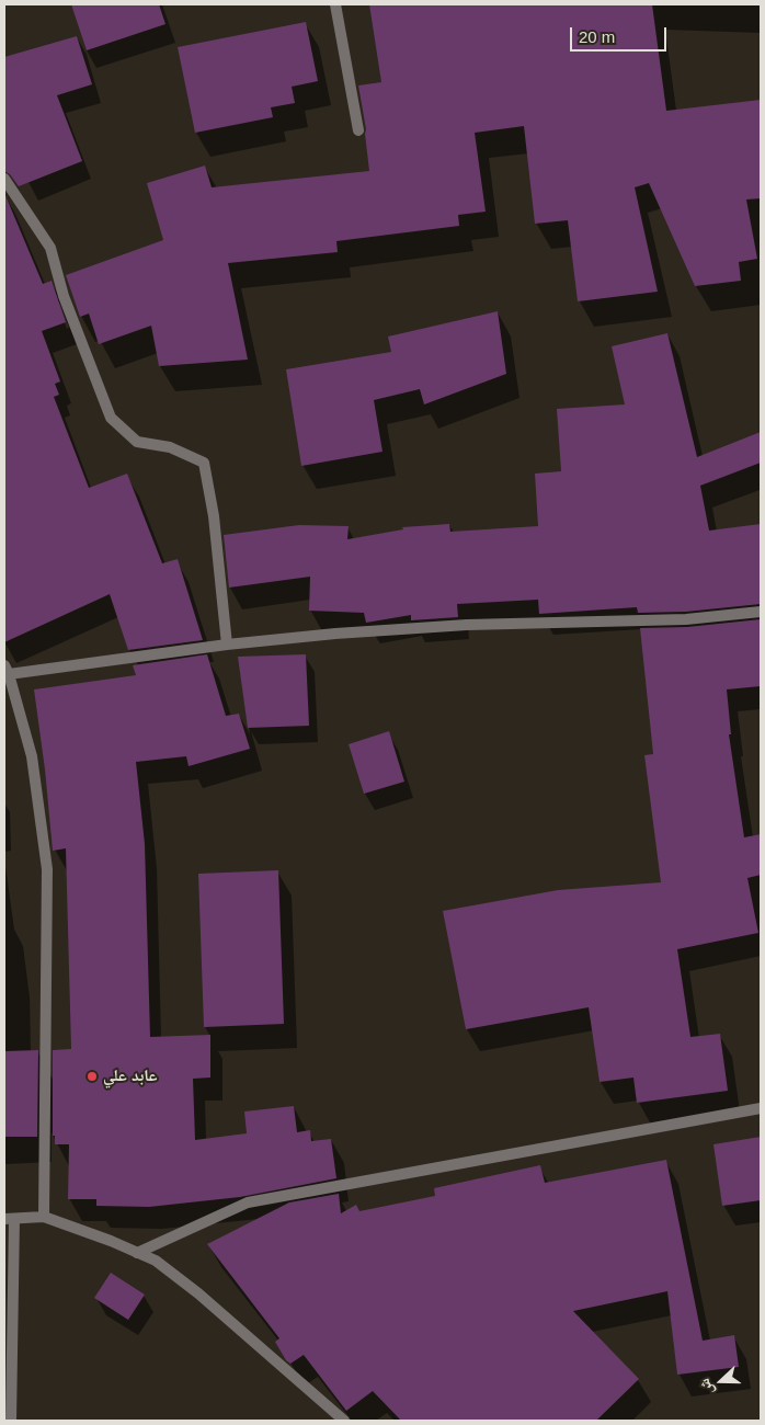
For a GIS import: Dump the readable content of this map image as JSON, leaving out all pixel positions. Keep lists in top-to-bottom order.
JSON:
{
  "places": ["عابد علي"],
  "scale_bar": "20 m",
  "north": "left"
}
